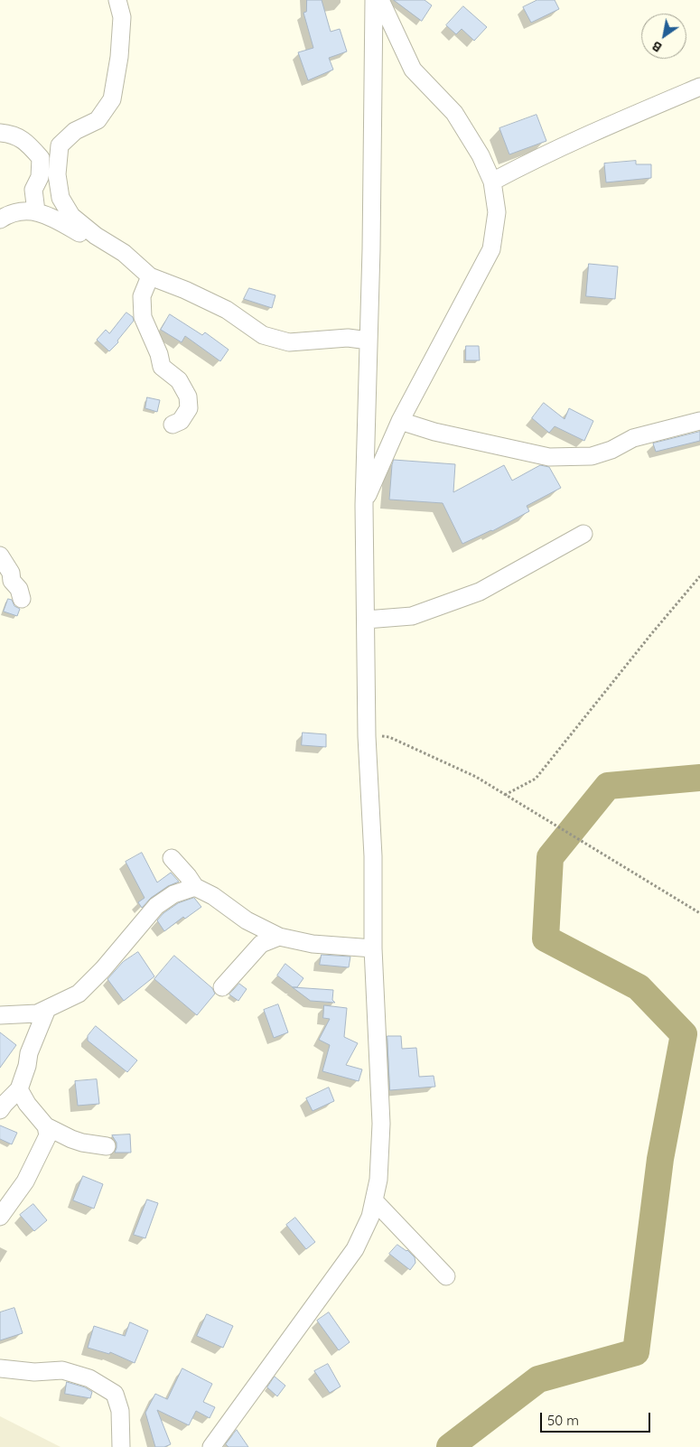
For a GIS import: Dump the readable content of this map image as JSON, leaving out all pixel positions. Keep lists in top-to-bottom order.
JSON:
{
  "scale_bar": "50 m",
  "north": "bottom left"
}
